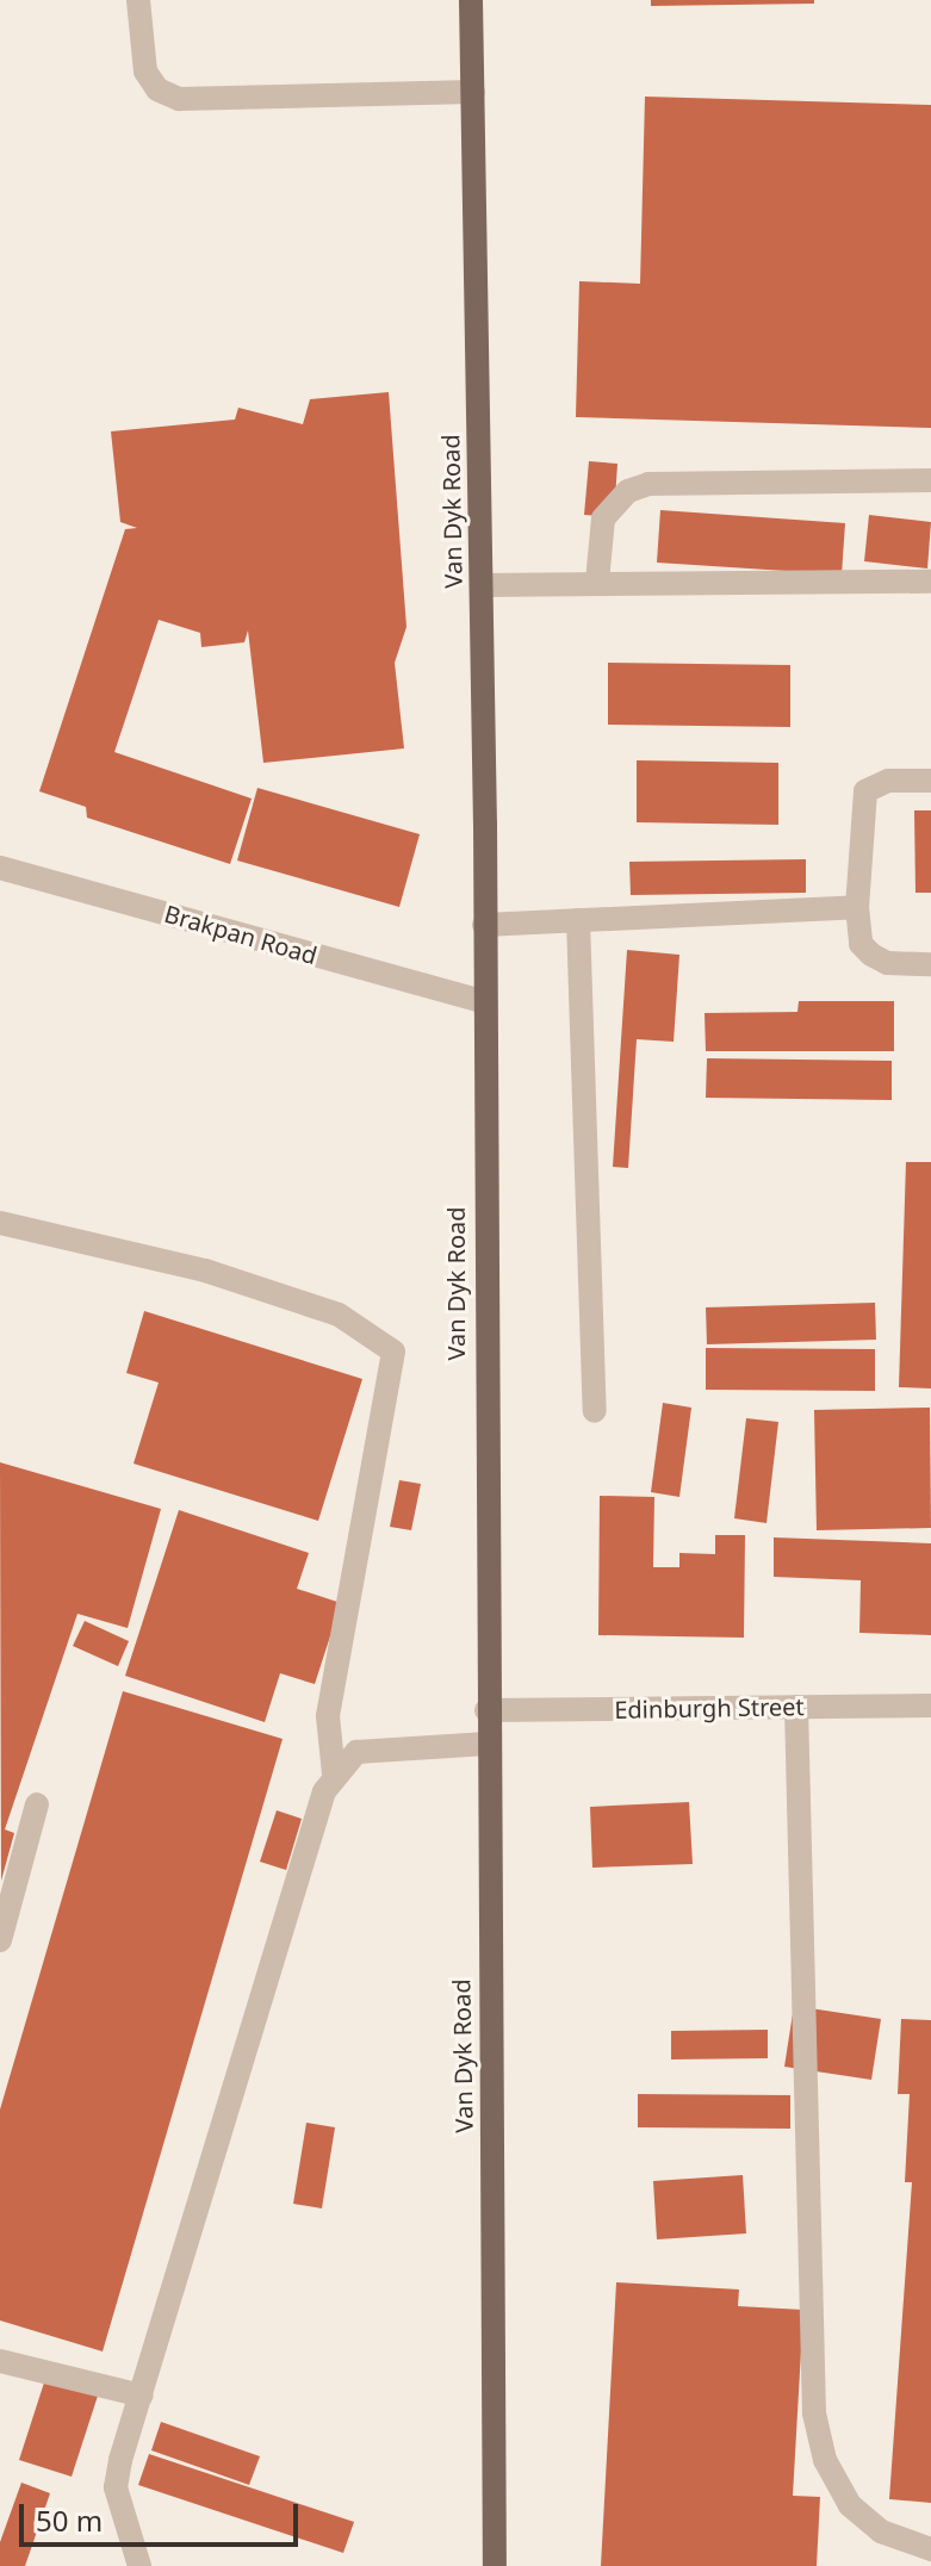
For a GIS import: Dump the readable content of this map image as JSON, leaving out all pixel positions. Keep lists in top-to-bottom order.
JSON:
{
  "streets": {
    "main road": ["Van Dyk Road"],
    "street": ["Brakpan Road", "Edinburgh Street"]
  },
  "crossings": [
    ["Van Dyk Road", "Brakpan Road"],
    ["Van Dyk Road", "Edinburgh Street"]
  ],
  "scale_bar": "50 m"
}
